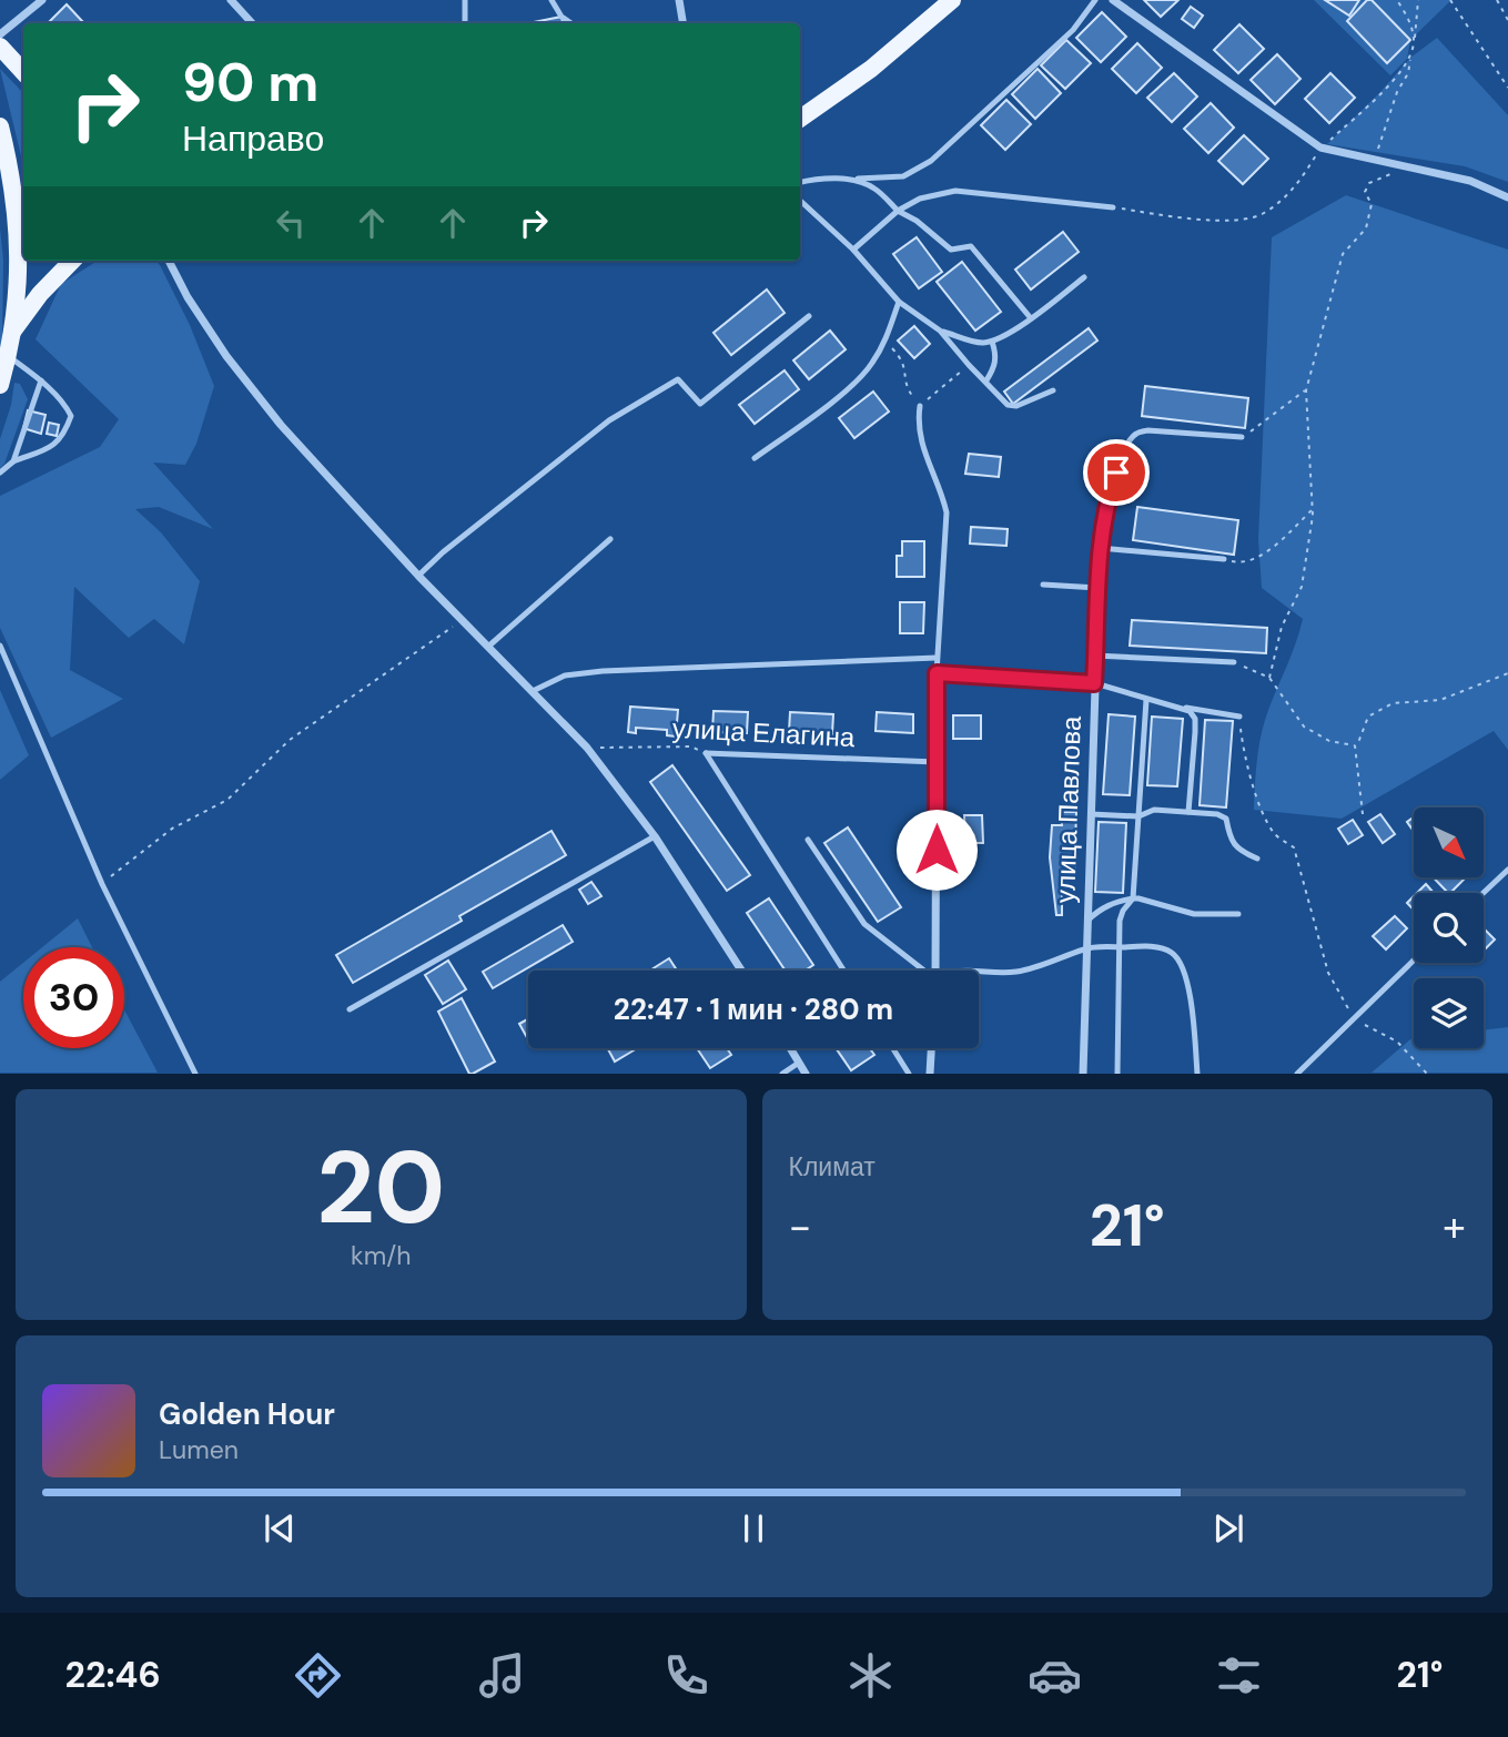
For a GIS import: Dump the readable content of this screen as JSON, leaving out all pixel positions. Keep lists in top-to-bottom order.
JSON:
{
  "streets": {
    "street": ["улица Павлова"],
    "lane": ["улица Елагина"]
  },
  "north": "bottom right",
  "page": {
    "turn": ["90 m", "Направо"],
    "limit": "30",
    "trip": "22:47 · 1 мин · 280 m",
    "tile": [
      ["20", "km/h"],
      "Климат"
    ],
    "heat": ["−", "21°", "+"],
    "song": ["Golden Hour", "Lumen"],
    "tabs": ["22:46", "21°"]
  }
}
